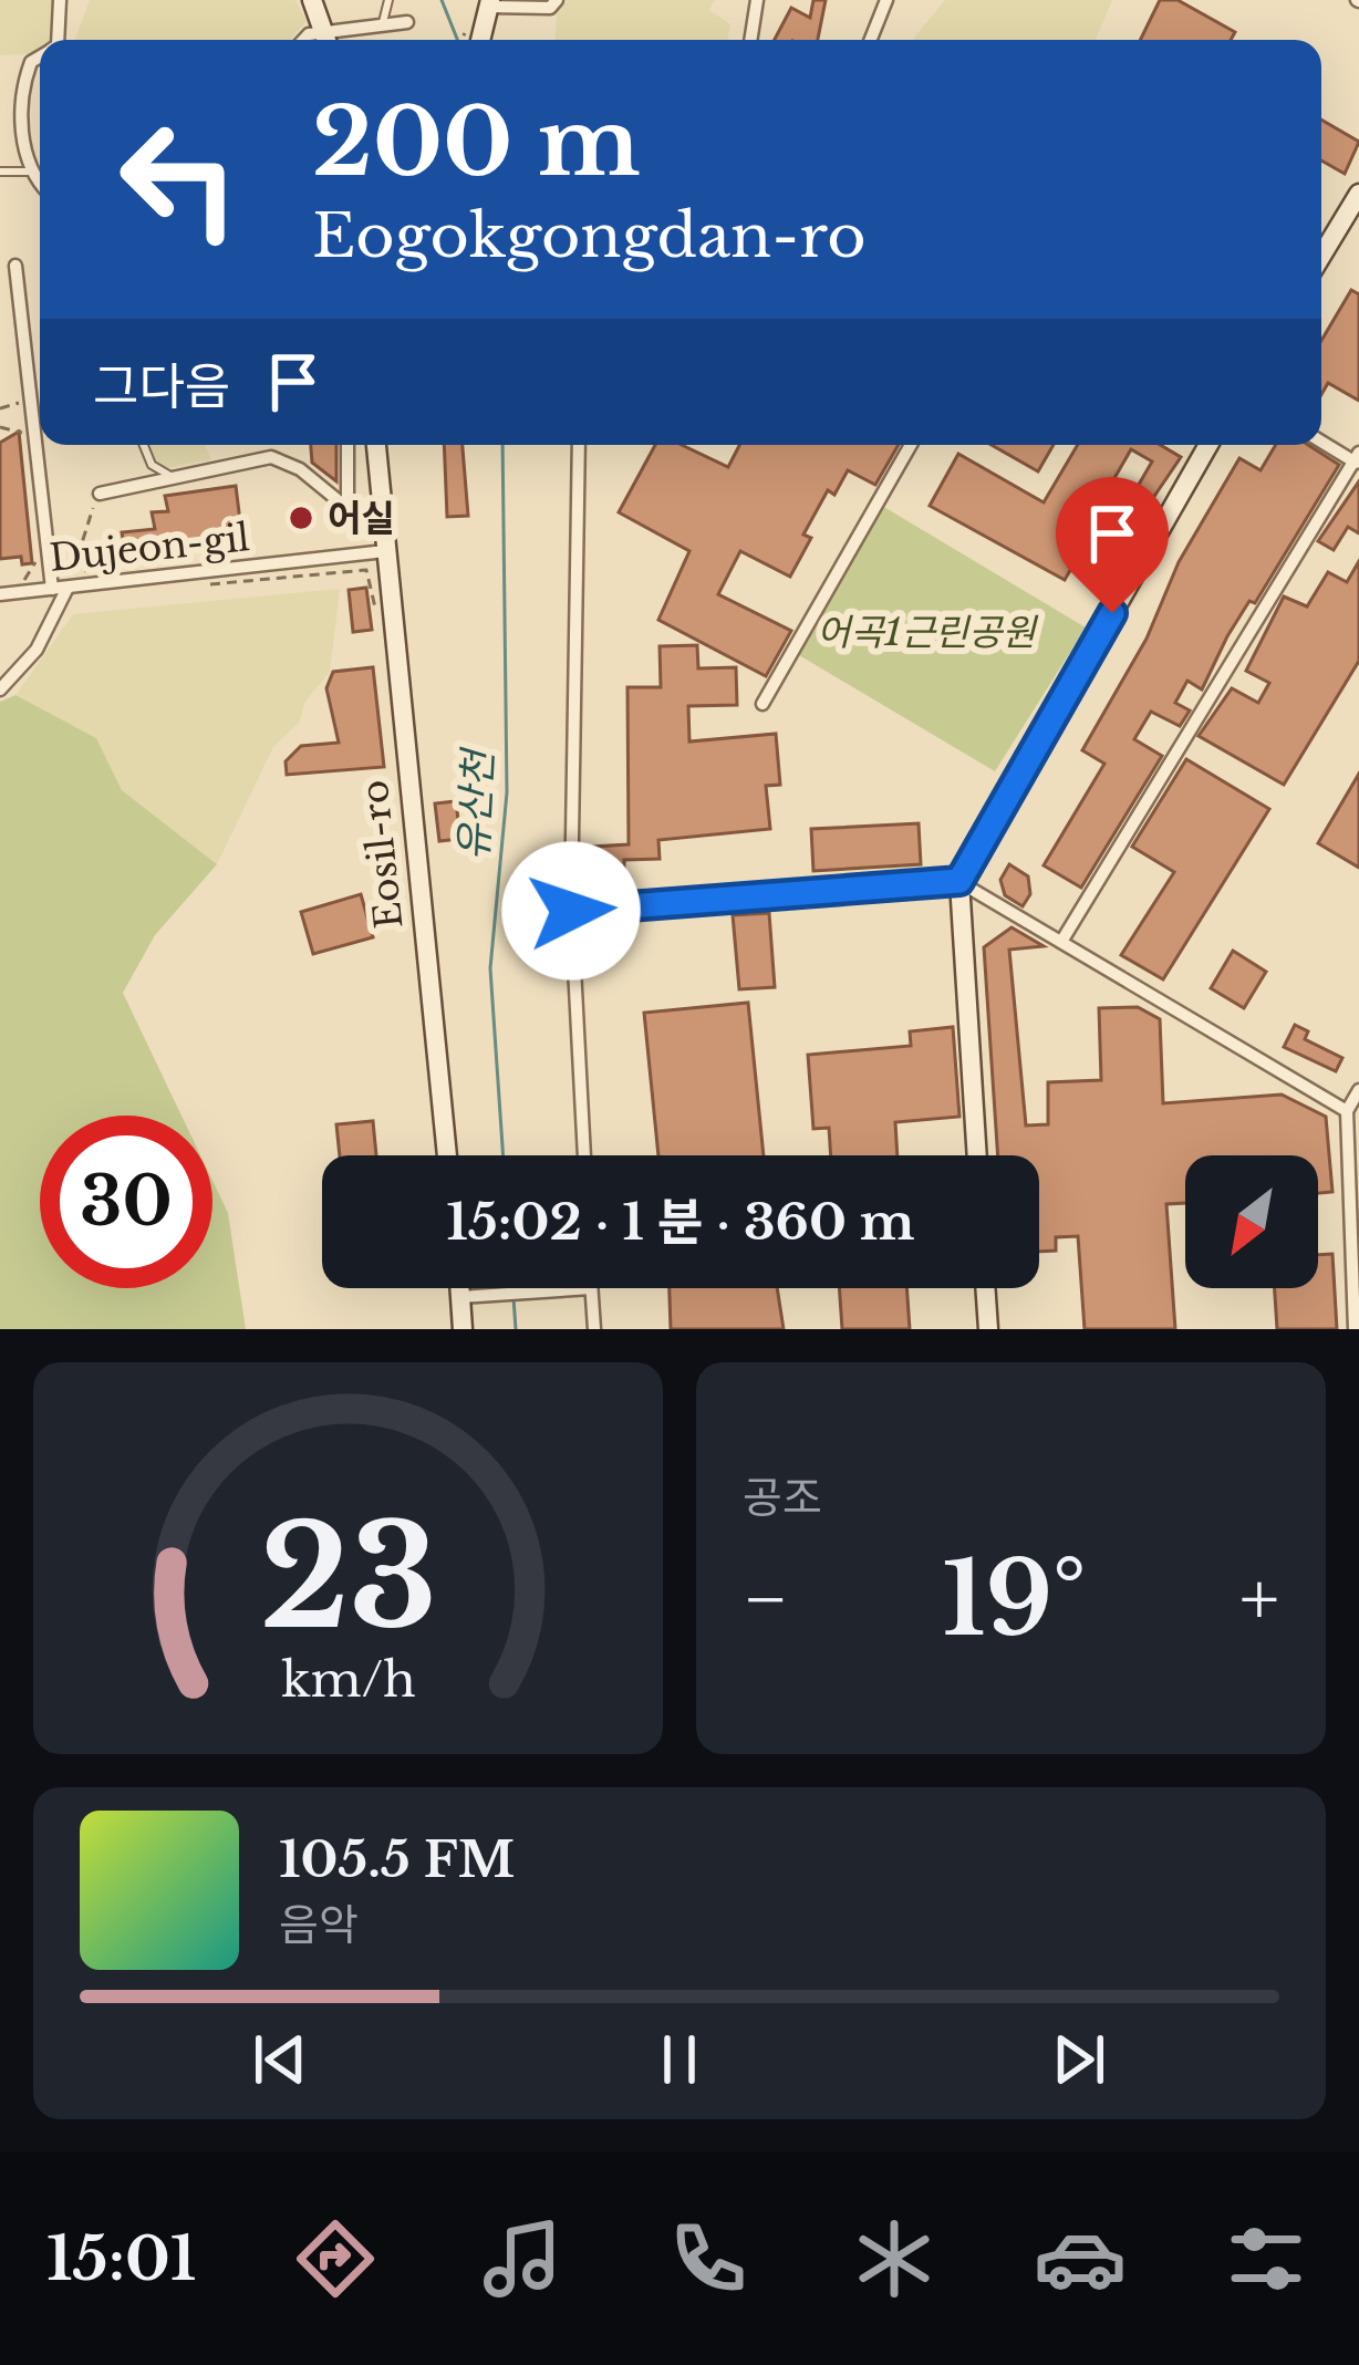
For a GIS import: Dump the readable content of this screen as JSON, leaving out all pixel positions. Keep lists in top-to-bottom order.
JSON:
{
  "streets": {
    "street": ["Dujeon-gil", "Eosil-ro"]
  },
  "crossings": [
    ["Dujeon-gil", "Eosil-ro"]
  ],
  "water": ["유산천"],
  "parks": ["어곡1근린공원"],
  "places": ["어실"],
  "north": "bottom left",
  "page": {
    "turn": ["200 m", "Eogokgongdan-ro"],
    "then": "그다음",
    "limit": "30",
    "trip": "15:02 · 1 분 · 360 m",
    "tile": "공조",
    "heat": ["−", "19°", "+"],
    "song": ["105.5 FM", "음악"],
    "tabs": "15:01",
    "gauge": ["23", "km/h"]
  }
}
